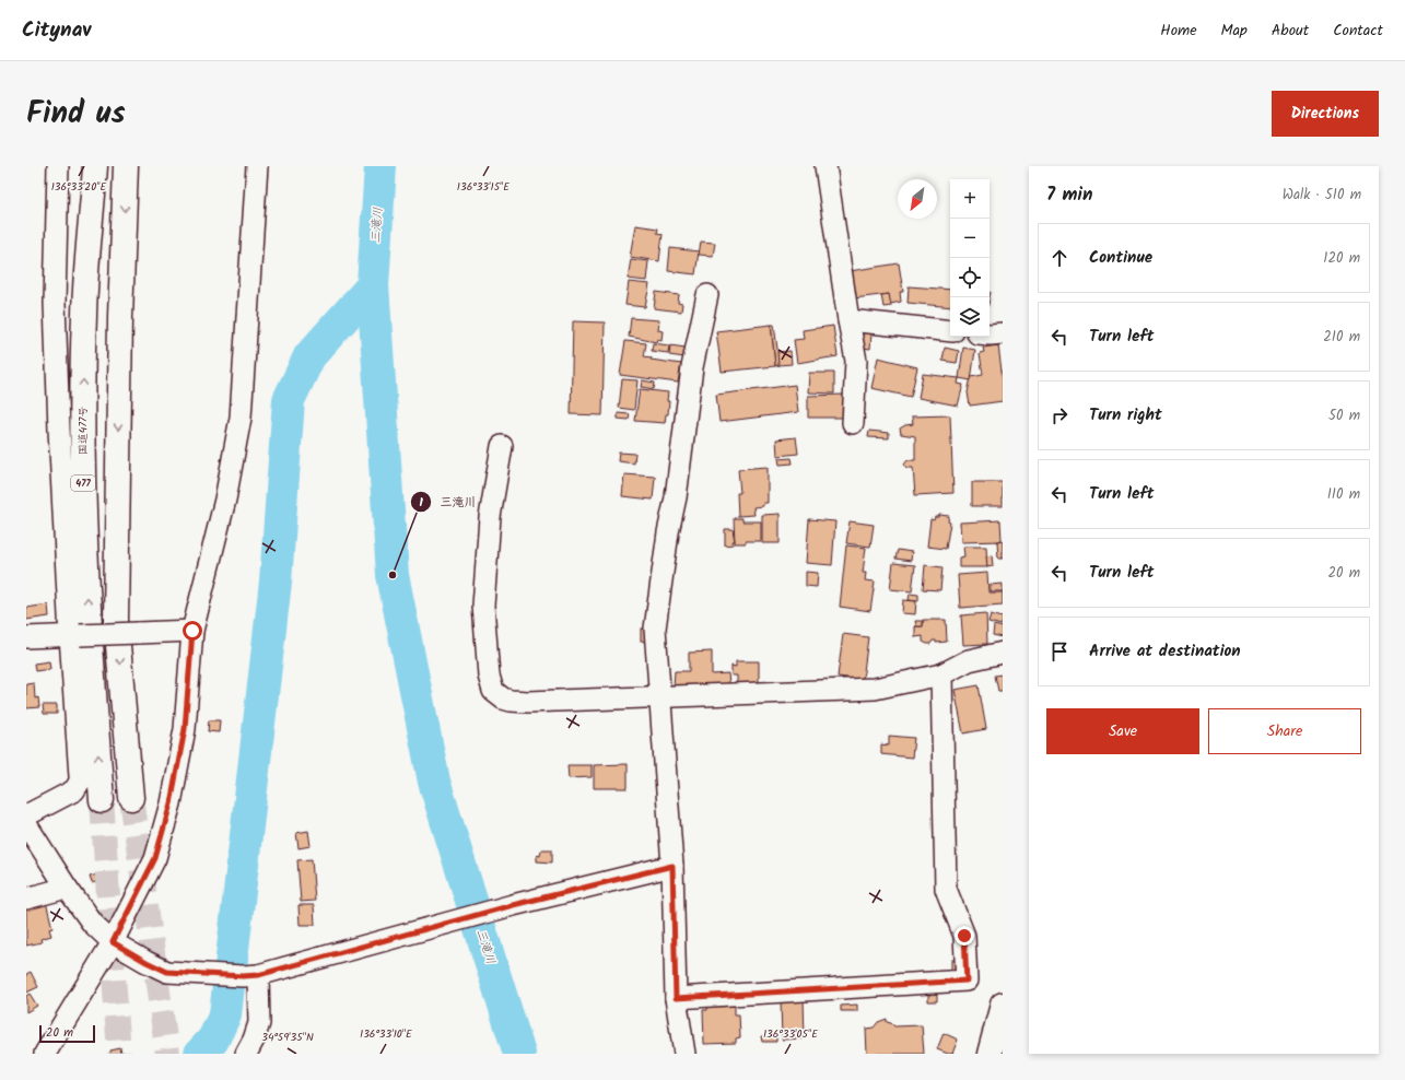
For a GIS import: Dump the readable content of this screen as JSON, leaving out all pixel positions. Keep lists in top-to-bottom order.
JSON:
{
  "streets": {
    "highway": ["国道477号", "477"]
  },
  "crossings": [
    ["国道477号", "477"]
  ],
  "water": ["三滝川"],
  "places": ["三滝川"],
  "scale_bar": "20 m",
  "north": "bottom left",
  "page": {
    "header": "Citynav",
    "nav": [
      "Home",
      "Map",
      "About",
      "Contact"
    ],
    "title": "Find us",
    "buttons": [
      "Directions",
      ["Save", "Share"]
    ],
    "heading": ["7 min", "Walk · 510 m"],
    "map_buttons": ["+", "−"],
    "list": [
      ["Continue", "120 m"],
      ["Turn left", "210 m"],
      ["Turn right", "50 m"],
      ["Turn left", "110 m"],
      ["Turn left", "20 m"],
      "Arrive at destination"
    ],
    "scale": "20 m"
  },
  "coordinates": [
    "136°33'20\"E",
    "136°33'15\"E",
    "136°33'10\"E",
    "136°33'05\"E",
    "34°59'35\"N"
  ]
}
